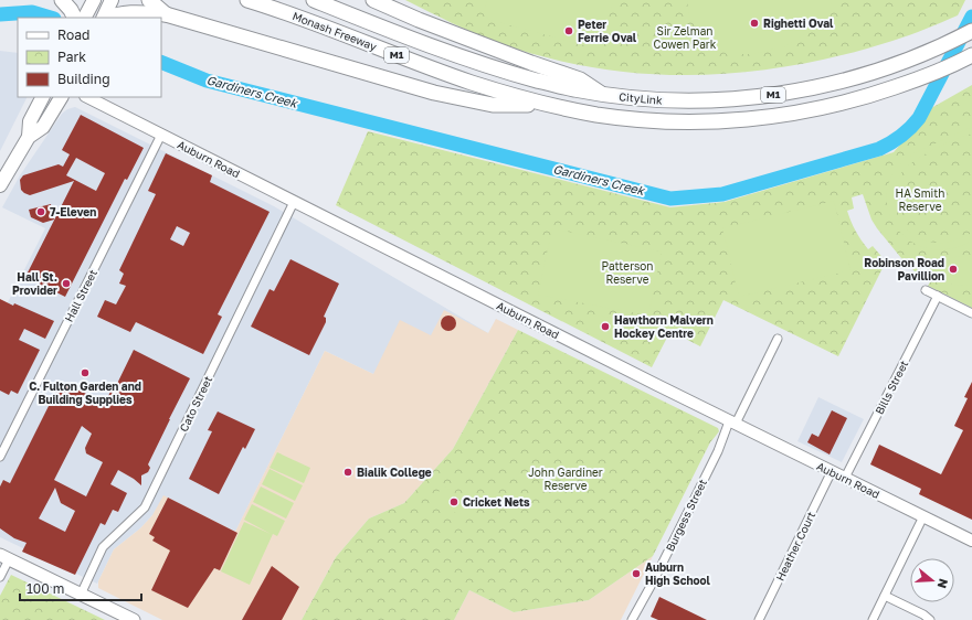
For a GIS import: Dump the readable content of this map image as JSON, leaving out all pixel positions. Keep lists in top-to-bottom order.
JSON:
{
  "streets": {
    "highway": ["Monash Freeway", "M1", "CityLink"],
    "main road": ["Auburn Road"],
    "street": [
      "Hall Street",
      "Bills Street",
      "Cato Street",
      "Burgess Street",
      "Heather Court"
    ]
  },
  "crossings": [
    ["Monash Freeway", "CityLink"],
    ["Auburn Road", "Hall Street"],
    ["Auburn Road", "Bills Street"],
    ["Auburn Road", "Cato Street"],
    ["Auburn Road", "Burgess Street"],
    ["Auburn Road", "Heather Court"]
  ],
  "water": ["Gardiners Creek"],
  "parks": [
    "Sir Zelman Cowen Park",
    "HA Smith Reserve",
    "Patterson Reserve",
    "John Gardiner Reserve"
  ],
  "places": [
    "Righetti Oval",
    "Peter Ferrie Oval",
    "7-Eleven",
    "Robinson Road Pavillion",
    "Hall St. Provider",
    "Hawthorn Malvern Hockey Centre",
    "C. Fulton Garden and Building Supplies",
    "Bialik College",
    "Cricket Nets",
    "Auburn High School"
  ],
  "legend": ["Road", "Park", "Building"],
  "scale_bar": "100 m",
  "north": "right"
}
